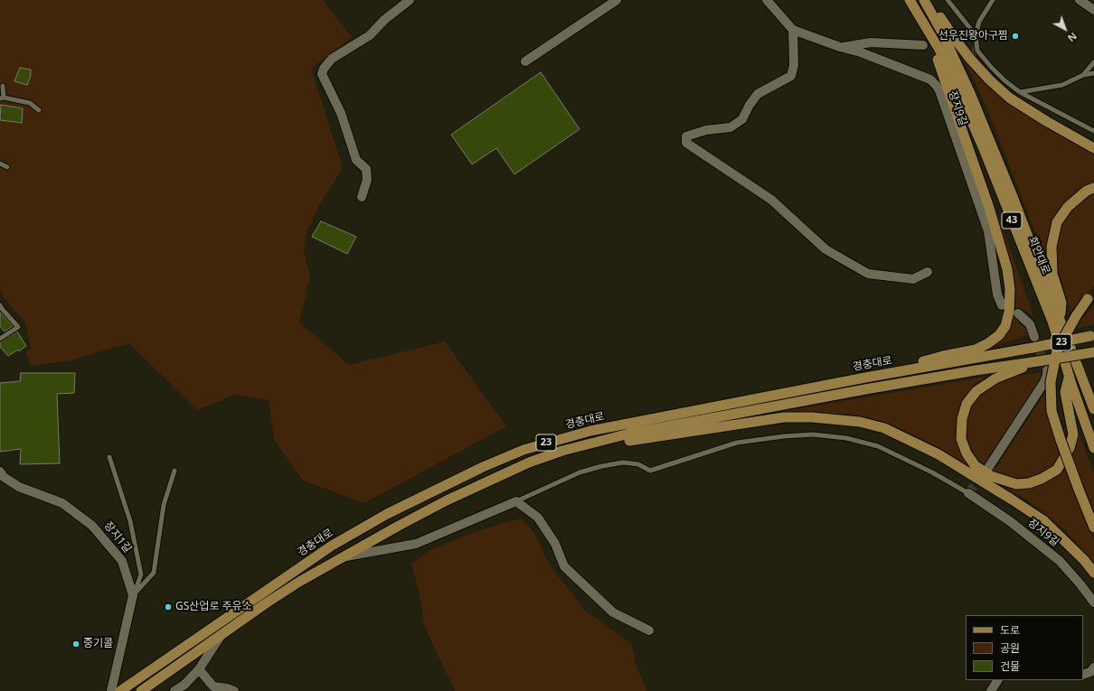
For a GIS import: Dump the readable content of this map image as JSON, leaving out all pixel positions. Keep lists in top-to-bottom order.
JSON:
{
  "streets": {
    "main road": [
      "43",
      "회안대로",
      "23",
      "경충대로"
    ],
    "street": ["장지9길", "장지1길"]
  },
  "places": ["선우진왕아구찜", "GS산업로 주유소", "중기콜"],
  "legend": ["도로", "공원", "건물"],
  "north": "bottom right"
}
